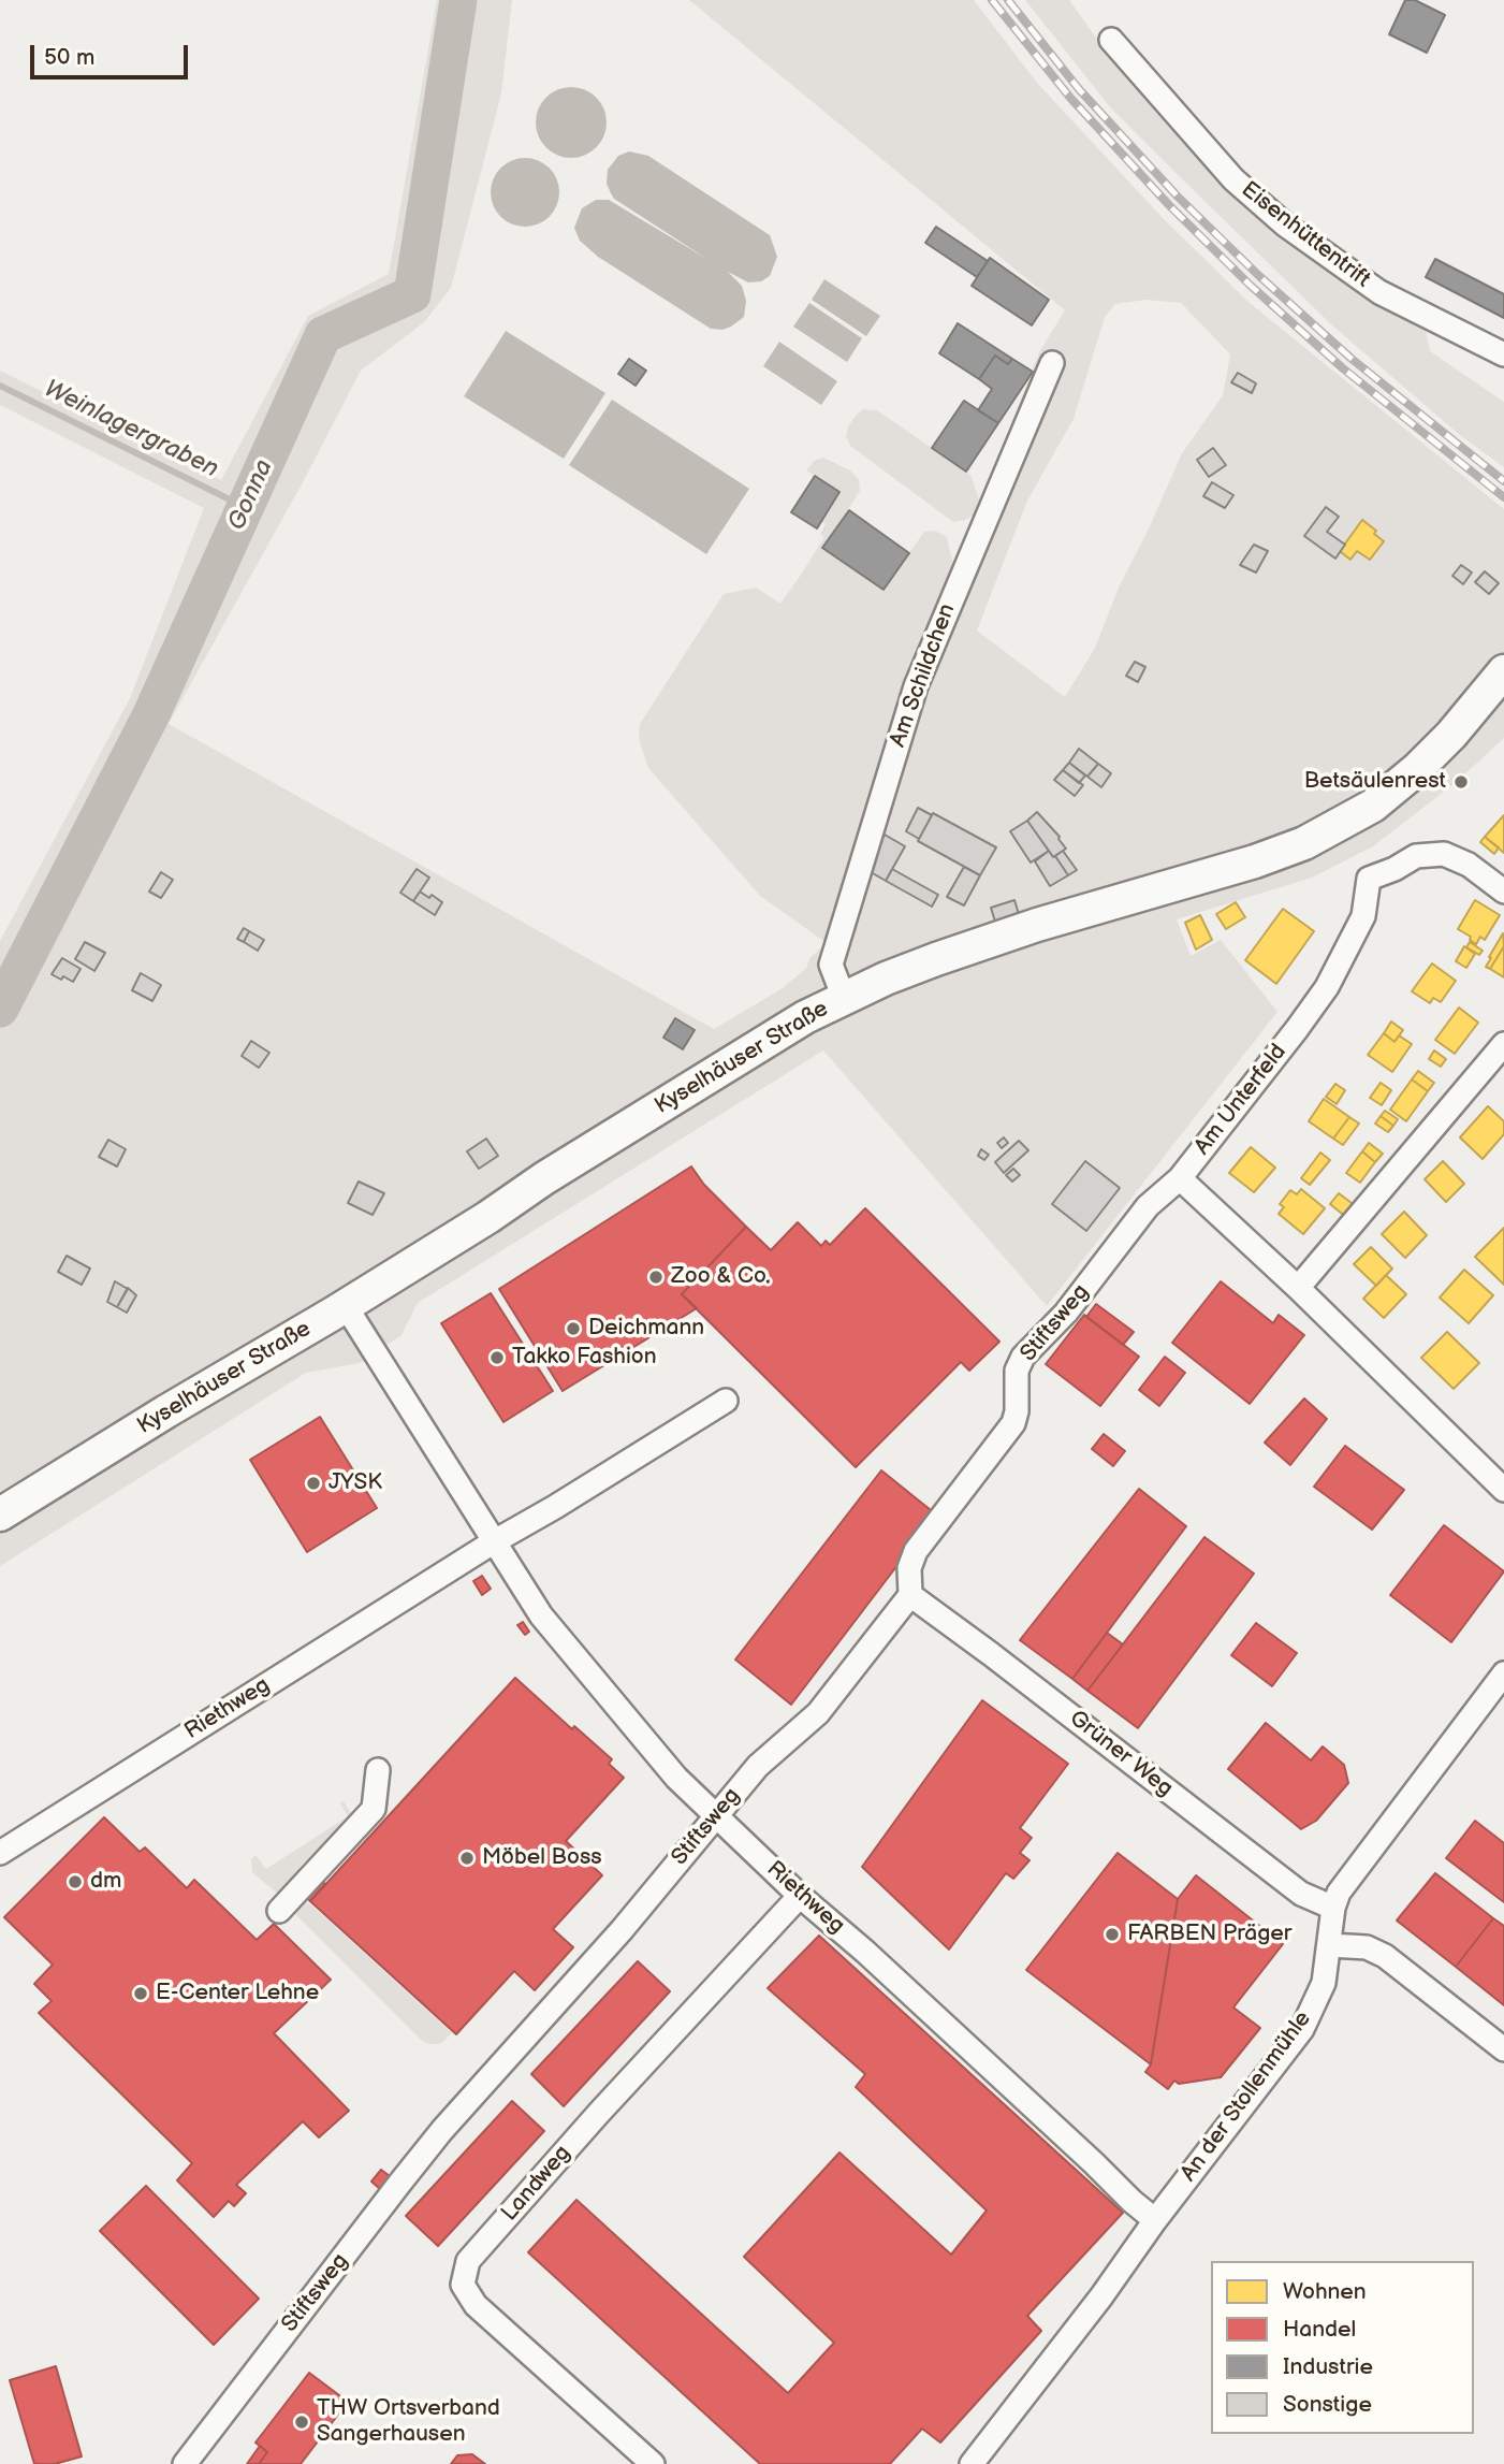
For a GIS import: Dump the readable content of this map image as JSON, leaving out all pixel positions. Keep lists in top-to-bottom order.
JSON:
{
  "streets": {
    "main road": ["Kyselhäuser Straße"],
    "street": [
      "Eisenhüttentrift",
      "Am Schildchen",
      "Am Unterfeld",
      "Stiftsweg",
      "Riethweg",
      "Grüner Weg",
      "An der Stollenmühle",
      "Landweg"
    ]
  },
  "crossings": [
    ["Am Schildchen", "Kyselhäuser Straße"],
    ["Kyselhäuser Straße", "Riethweg"],
    ["Am Unterfeld", "Stiftsweg"],
    ["Stiftsweg", "Riethweg"],
    ["Stiftsweg", "Grüner Weg"],
    ["Riethweg", "An der Stollenmühle"],
    ["Riethweg", "Landweg"],
    ["Grüner Weg", "An der Stollenmühle"]
  ],
  "water": ["Weinlagergraben", "Gonna"],
  "places": [
    "Betsäulenrest",
    "Zoo & Co.",
    "Deichmann",
    "Takko Fashion",
    "JYSK",
    "Möbel Boss",
    "dm",
    "FARBEN Präger",
    "E-Center Lehne",
    "THW Ortsverband Sangerhausen"
  ],
  "legend": [
    "Wohnen",
    "Handel",
    "Industrie",
    "Sonstige"
  ],
  "scale_bar": "50 m"
}
